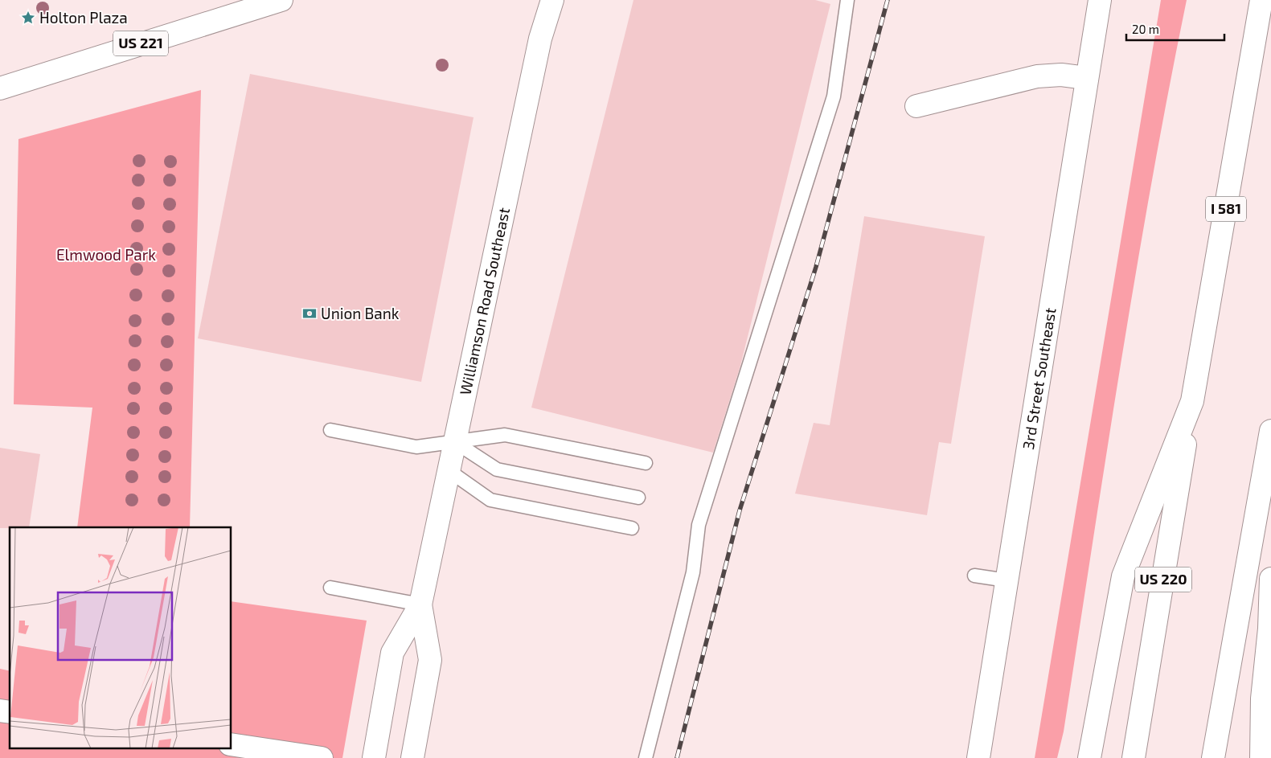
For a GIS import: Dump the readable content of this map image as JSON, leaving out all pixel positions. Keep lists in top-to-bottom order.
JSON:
{
  "streets": {
    "main road": [
      "US 221",
      "I 581",
      "Williamson Road Southeast",
      "3rd Street Southeast",
      "US 220"
    ]
  },
  "crossings": [
    ["I 581", "US 220"]
  ],
  "parks": ["Elmwood Park"],
  "places": {
    "place": ["Holton Plaza"],
    "bank": ["Union Bank"]
  },
  "scale_bar": "20 m"
}
